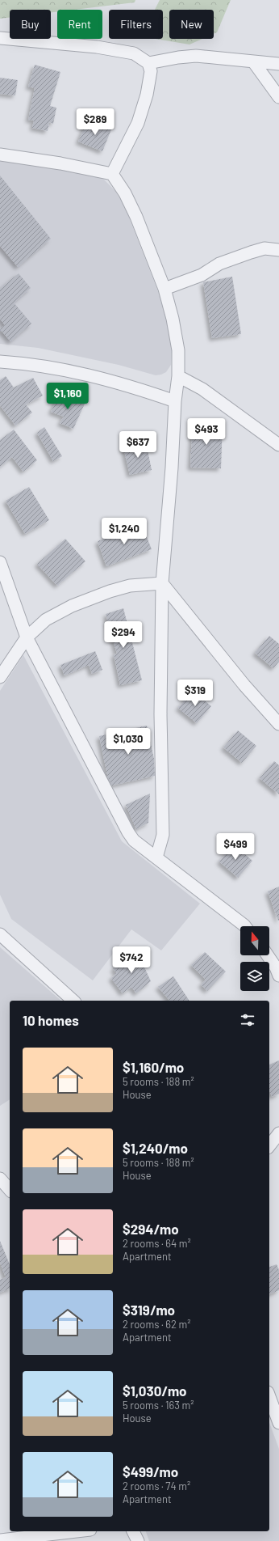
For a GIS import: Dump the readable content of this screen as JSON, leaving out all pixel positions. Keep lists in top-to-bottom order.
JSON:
{
  "north": "top",
  "page": {
    "chip": [
      "Buy",
      "Rent",
      "Filters",
      "New"
    ],
    "price": [
      "$289",
      "$1,160",
      "$493",
      "$637",
      "$1,240",
      "$294",
      "$319",
      "$1,030",
      "$499",
      "$742"
    ],
    "heading": "10 homes",
    "list": [
      {
        "name": "$1,160/mo",
        "note": "5 rooms · 188 m² · House"
      },
      {
        "name": "$1,240/mo",
        "note": "5 rooms · 188 m² · House"
      },
      {
        "name": "$294/mo",
        "note": "2 rooms · 64 m² · Apartment"
      },
      {
        "name": "$319/mo",
        "note": "2 rooms · 62 m² · Apartment"
      },
      {
        "name": "$1,030/mo",
        "note": "5 rooms · 163 m² · House"
      },
      {
        "name": "$499/mo",
        "note": "2 rooms · 74 m² · Apartment"
      }
    ]
  }
}
